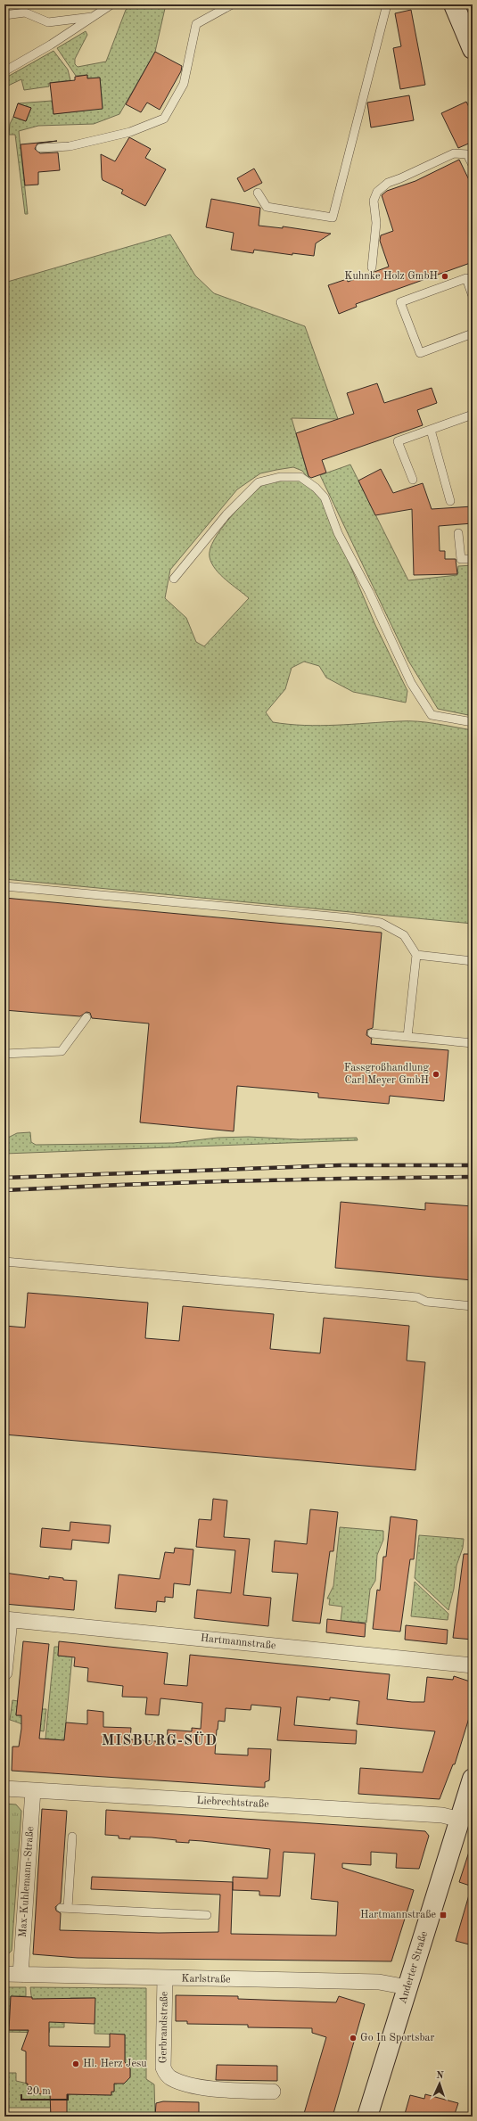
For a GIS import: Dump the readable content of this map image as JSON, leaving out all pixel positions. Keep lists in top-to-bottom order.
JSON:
{
  "streets": {
    "main road": ["Anderter Straße"],
    "street": [
      "Hartmannstraße",
      "Liebrechtstraße",
      "Max-Kuhlemann-Straße",
      "Karlstraße",
      "Gerbrandstraße"
    ]
  },
  "crossings": [
    ["Liebrechtstraße", "Max-Kuhlemann-Straße"],
    ["Liebrechtstraße", "Anderter Straße"],
    ["Max-Kuhlemann-Straße", "Karlstraße"],
    ["Anderter Straße", "Karlstraße"],
    ["Karlstraße", "Gerbrandstraße"]
  ],
  "districts": ["MISBURG-SÜD"],
  "places": {
    "other": [
      "Kuhnke Holz GmbH",
      "Fassgroßhandlung Carl Meyer GmbH",
      "Go In Sportsbar",
      "Hl. Herz Jesu"
    ],
    "transit": ["Hartmannstraße"]
  },
  "scale_bar": "20 m",
  "north": "top"
}
